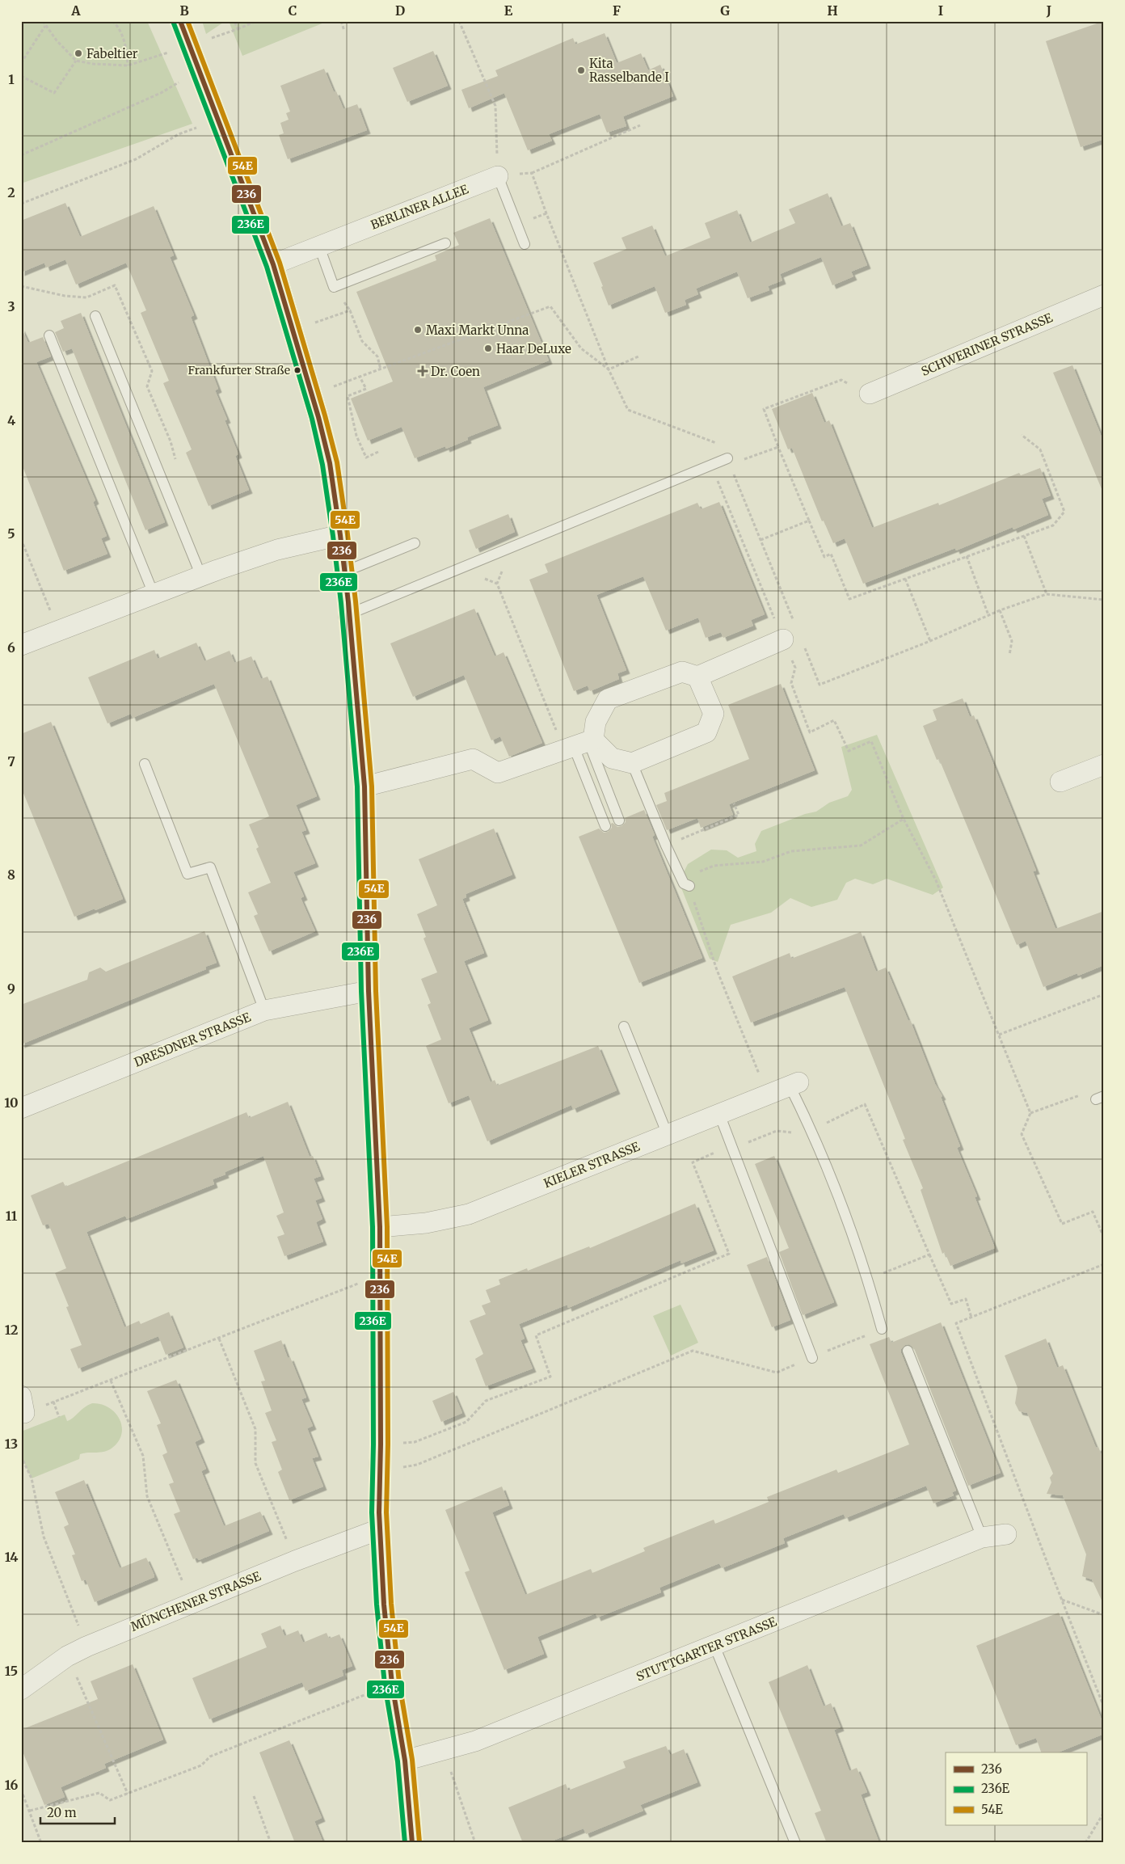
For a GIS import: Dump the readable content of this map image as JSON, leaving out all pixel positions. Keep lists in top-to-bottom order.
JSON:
{
  "streets": {
    "street": [
      "BERLINER ALLEE",
      "SCHWERINER STRASSE",
      "DRESDNER STRASSE",
      "KIELER STRASSE",
      "MÜNCHENER STRASSE",
      "STUTTGARTER STRASSE"
    ]
  },
  "places": {
    "other": [
      "Fabeltier",
      "Kita Rasselbande I",
      "Maxi Markt Unna",
      "Haar DeLuxe",
      "Frankfurter Straße"
    ],
    "health": ["Dr. Coen"]
  },
  "lines": ["transit line 236", "transit line 54E", "transit line 236E"],
  "legend": ["236", "236E", "54E"],
  "scale_bar": "20 m",
  "grid": {
    "columns": [
      "A",
      "B",
      "C",
      "D",
      "E",
      "F",
      "G",
      "H",
      "I",
      "J"
    ],
    "rows": [
      "1",
      "2",
      "3",
      "4",
      "5",
      "6",
      "7",
      "8",
      "9",
      "10",
      "11",
      "12",
      "13",
      "14",
      "15",
      "16"
    ]
  }
}
